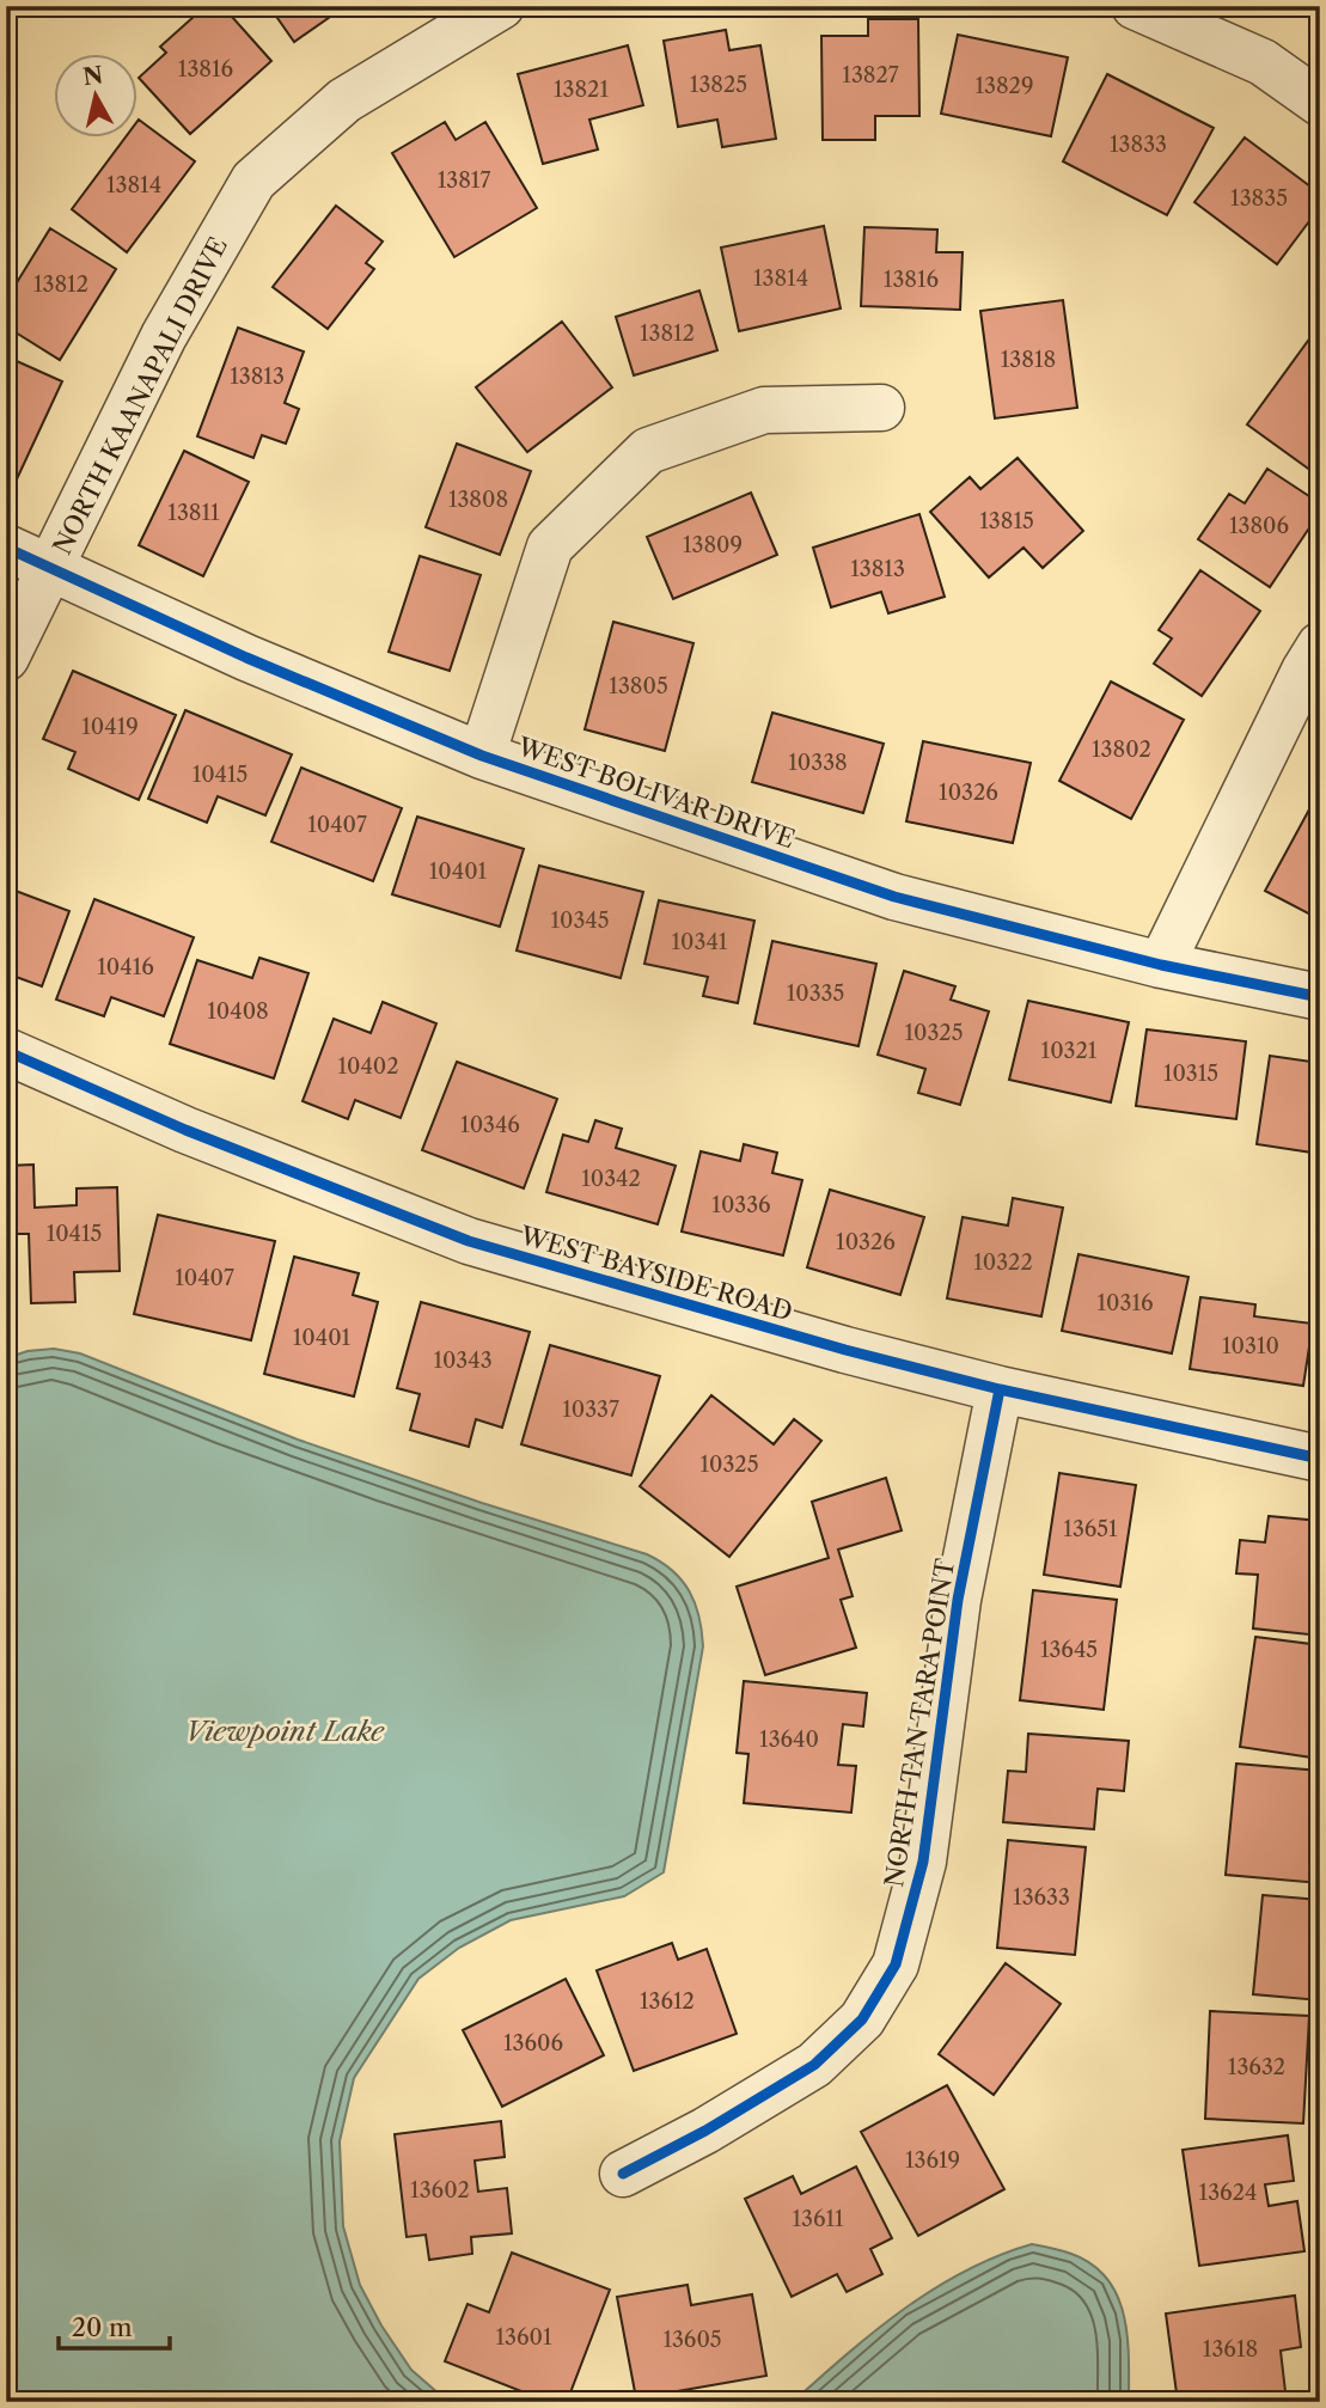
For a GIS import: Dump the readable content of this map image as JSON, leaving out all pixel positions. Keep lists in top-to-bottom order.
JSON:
{
  "streets": {
    "street": [
      "NORTH KAANAPALI DRIVE",
      "WEST BOLIVAR DRIVE",
      "WEST BAYSIDE ROAD",
      "NORTH TAN TARA POINT"
    ]
  },
  "crossings": [
    ["NORTH KAANAPALI DRIVE", "WEST BOLIVAR DRIVE"],
    ["WEST BAYSIDE ROAD", "NORTH TAN TARA POINT"]
  ],
  "water": ["Viewpoint Lake"],
  "house_numbers": [
    "13816",
    "13827",
    "13825",
    "13829",
    "13821",
    "13833",
    "13817",
    "13814",
    "13835",
    "13814",
    "13816",
    "13812",
    "13812",
    "13818",
    "13813",
    "13808",
    "13811",
    "13815",
    "13806",
    "13809",
    "13813",
    "13805",
    "10419",
    "13802",
    "10338",
    "10415",
    "10326",
    "10407",
    "10401",
    "10345",
    "10341",
    "10416",
    "10335",
    "10408",
    "10325",
    "10321",
    "10402",
    "10315",
    "10346",
    "10342",
    "10336",
    "10415",
    "10326",
    "10322",
    "10407",
    "10316",
    "10401",
    "10310",
    "10343",
    "10337",
    "10325",
    "13651",
    "13645",
    "13640",
    "13633",
    "13612",
    "13606",
    "13632",
    "13619",
    "13602",
    "13624",
    "13611",
    "13601",
    "13605",
    "13618"
  ],
  "scale_bar": "20 m",
  "north": "top"
}
